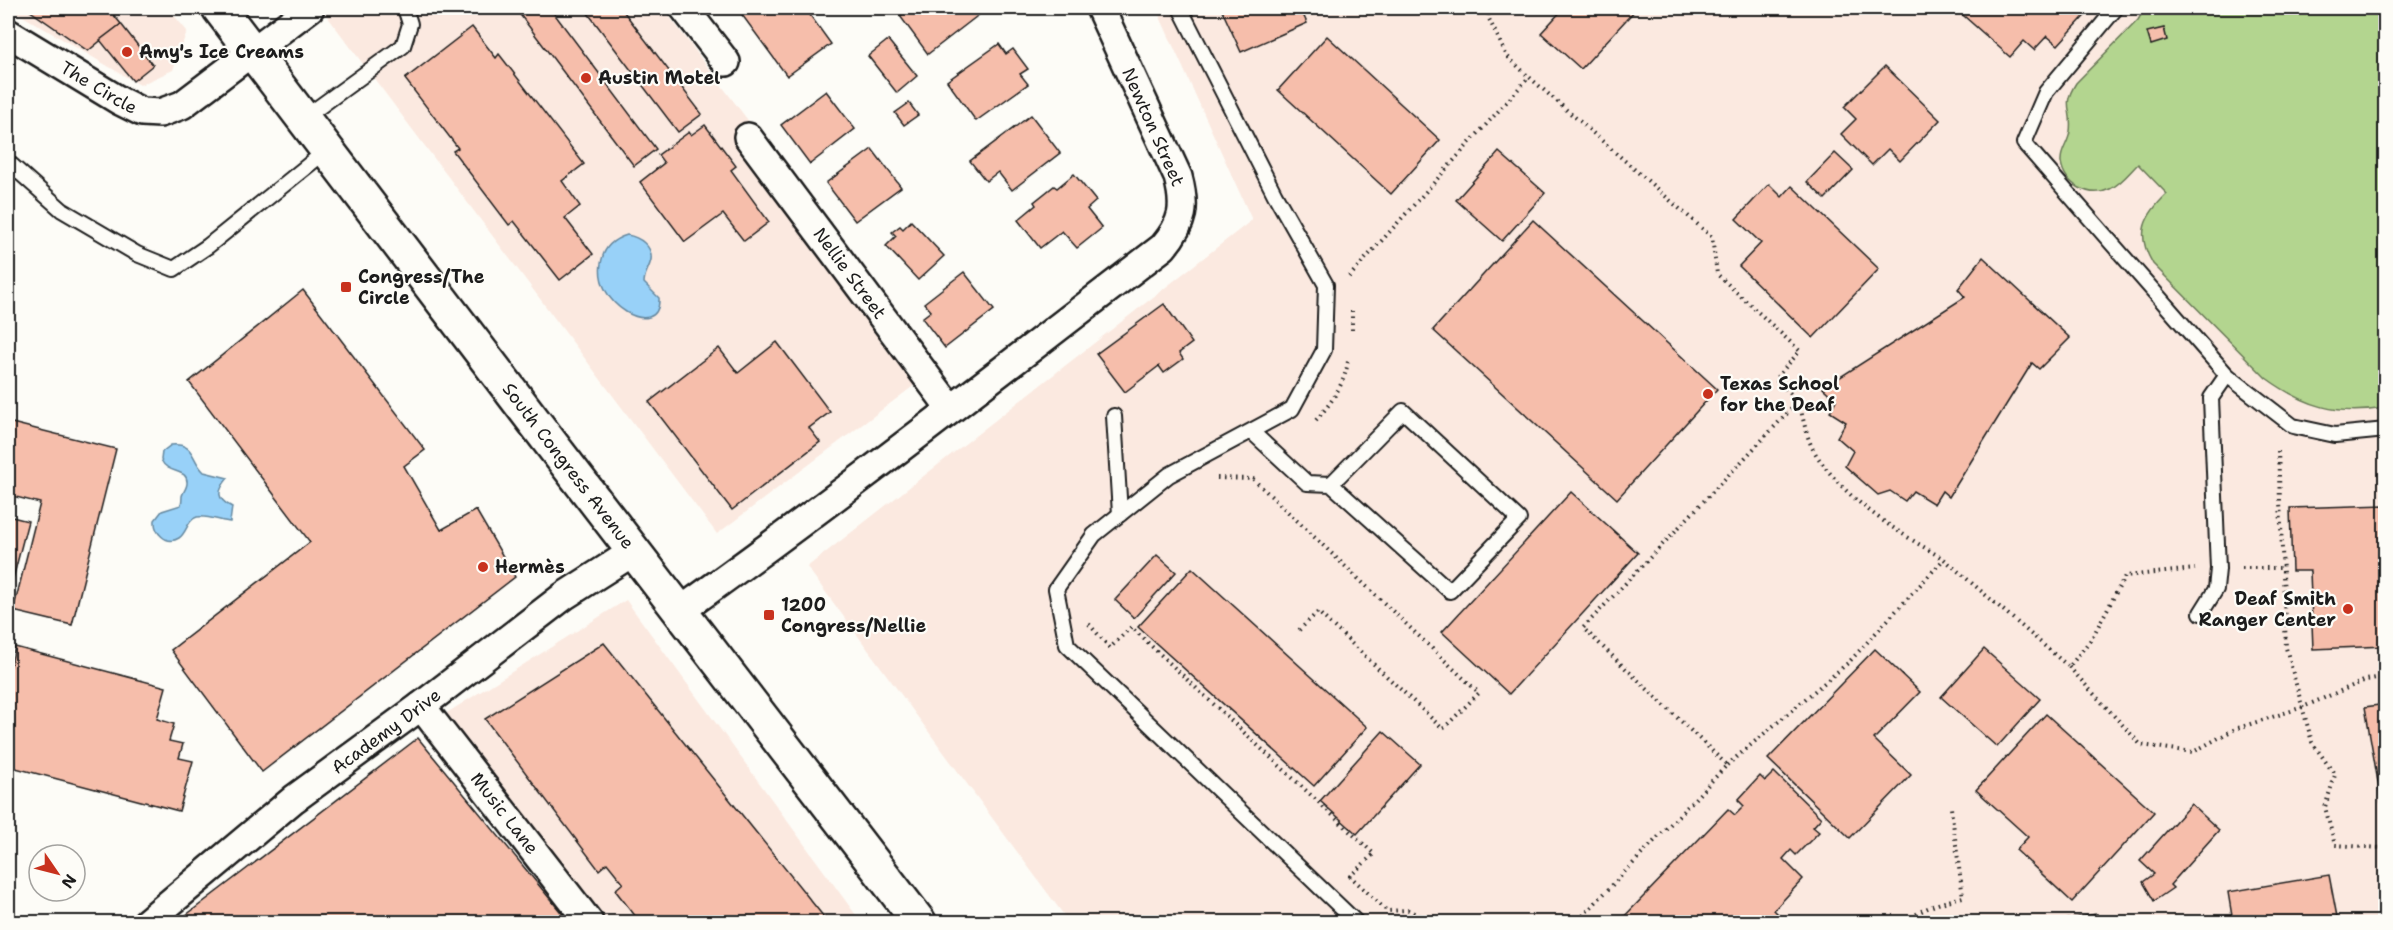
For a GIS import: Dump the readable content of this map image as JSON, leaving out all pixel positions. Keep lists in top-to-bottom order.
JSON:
{
  "streets": {
    "main road": ["South Congress Avenue"],
    "street": [
      "The Circle",
      "Newton Street",
      "Nellie Street",
      "Academy Drive",
      "Music Lane"
    ]
  },
  "crossings": [
    ["The Circle", "South Congress Avenue"],
    ["Newton Street", "Nellie Street"],
    ["South Congress Avenue", "Academy Drive"],
    ["Academy Drive", "Music Lane"]
  ],
  "places": {
    "other": [
      "Amy's Ice Creams",
      "Austin Motel",
      "Texas School for the Deaf",
      "Hermès",
      "Deaf Smith Ranger Center"
    ],
    "transit": ["Congress/The Circle", "1200 Congress/Nellie"]
  },
  "north": "bottom right"
}
